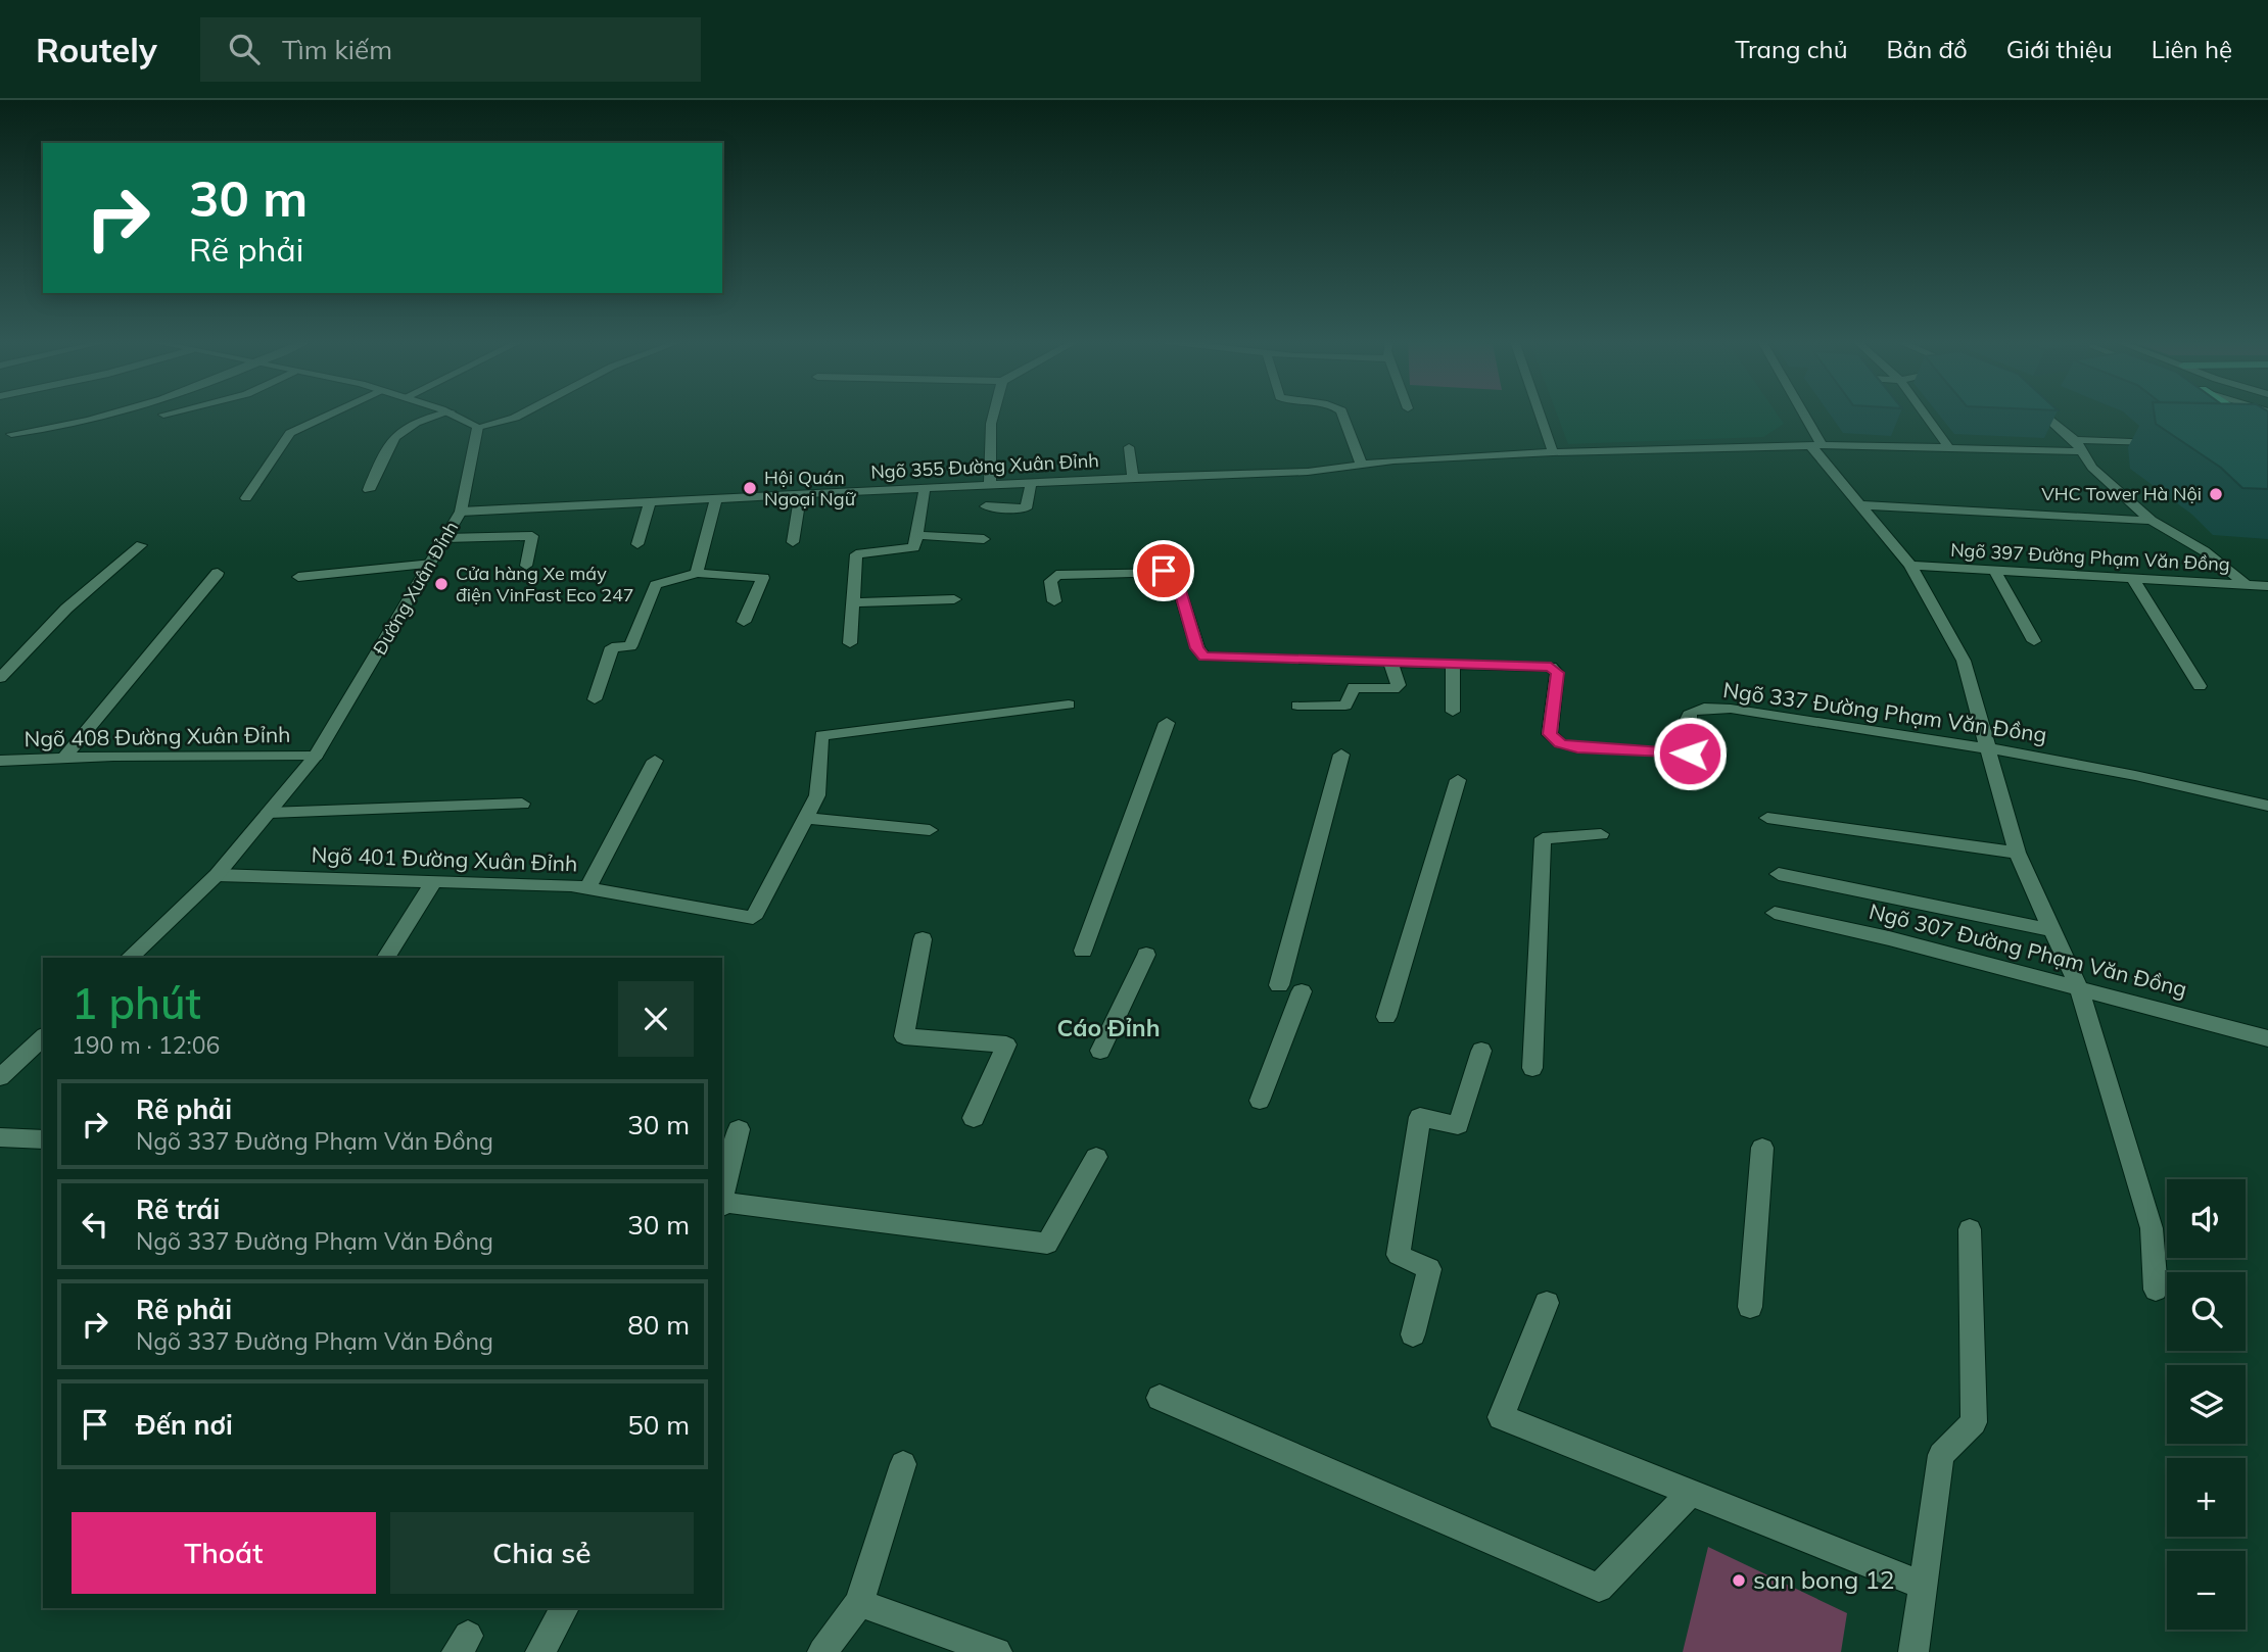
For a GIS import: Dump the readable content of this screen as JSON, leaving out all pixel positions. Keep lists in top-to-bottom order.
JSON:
{
  "streets": {
    "street": [
      "Ngõ 355 Đường Xuân Đỉnh",
      "Ngõ 397 Đường Phạm Văn Đồng",
      "Đường Xuân Đỉnh",
      "Ngõ 337 Đường Phạm Văn Đồng",
      "Ngõ 408 Đường Xuân Đỉnh",
      "Ngõ 401 Đường Xuân Đỉnh",
      "Ngõ 307 Đường Phạm Văn Đồng"
    ]
  },
  "crossings": [
    ["Ngõ 355 Đường Xuân Đỉnh", "Đường Xuân Đỉnh"],
    ["Đường Xuân Đỉnh", "Ngõ 408 Đường Xuân Đỉnh"],
    ["Đường Xuân Đỉnh", "Ngõ 401 Đường Xuân Đỉnh"]
  ],
  "districts": ["Cáo Đỉnh"],
  "places": [
    "Hội Quán Ngoại Ngữ",
    "VHC Tower Hà Nội",
    "Cửa hàng Xe máy điện VinFast Eco 247",
    "san bong 12"
  ],
  "page": {
    "header": "Routely",
    "search": "Tìm kiếm",
    "nav": [
      "Trang chủ",
      "Bản đồ",
      "Giới thiệu",
      "Liên hệ"
    ],
    "turn": ["30 m", "Rẽ phải"],
    "heading": ["1 phút", "190 m · 12:06"],
    "list": [
      {
        "name": "Rẽ phải",
        "note": "Ngõ 337 Đường Phạm Văn Đồng",
        "value": "30 m"
      },
      {
        "name": "Rẽ trái",
        "note": "Ngõ 337 Đường Phạm Văn Đồng",
        "value": "30 m"
      },
      {
        "name": "Rẽ phải",
        "note": "Ngõ 337 Đường Phạm Văn Đồng",
        "value": "80 m"
      },
      {
        "name": "Đến nơi",
        "value": "50 m"
      }
    ],
    "map_buttons": ["+", "−"],
    "buttons": ["Thoát", "Chia sẻ"]
  }
}
